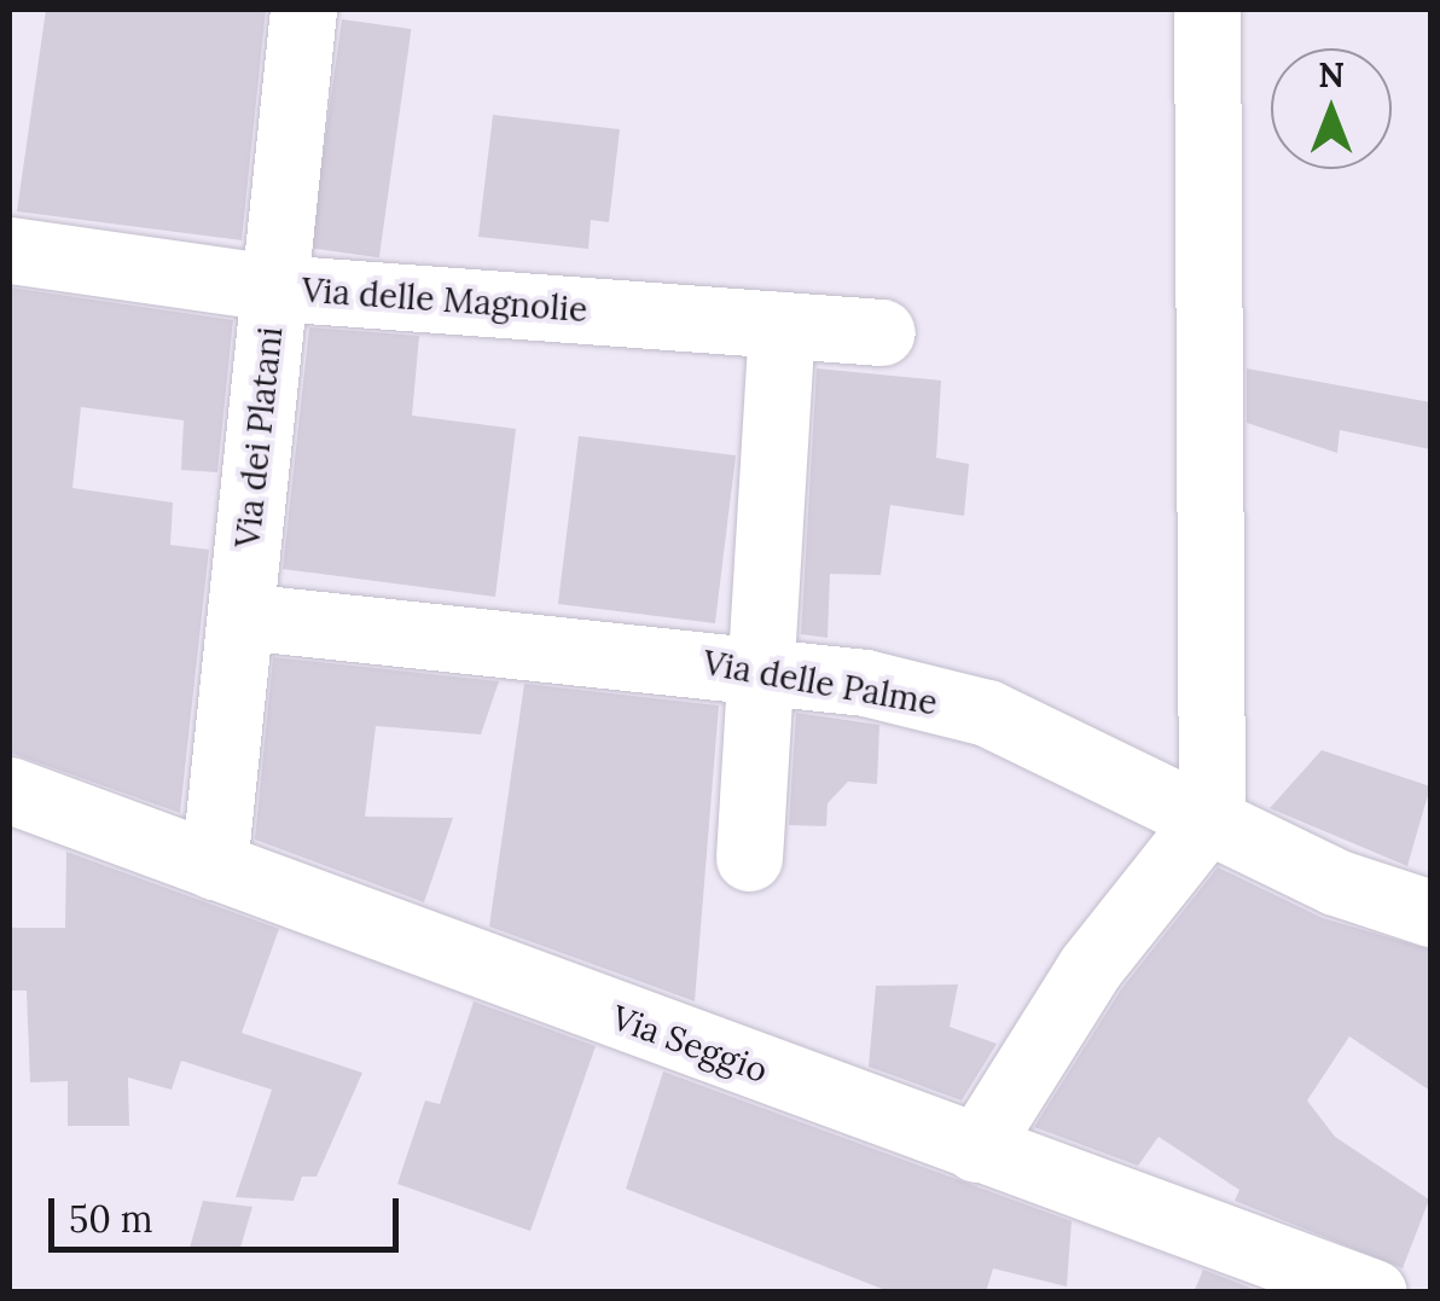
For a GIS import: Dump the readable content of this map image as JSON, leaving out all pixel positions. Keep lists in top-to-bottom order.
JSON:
{
  "streets": {
    "street": [
      "Via delle Magnolie",
      "Via dei Platani",
      "Via delle Palme",
      "Via Seggio"
    ]
  },
  "crossings": [
    ["Via delle Magnolie", "Via dei Platani"],
    ["Via dei Platani", "Via delle Palme"],
    ["Via dei Platani", "Via Seggio"]
  ],
  "scale_bar": "50 m",
  "north": "top"
}
